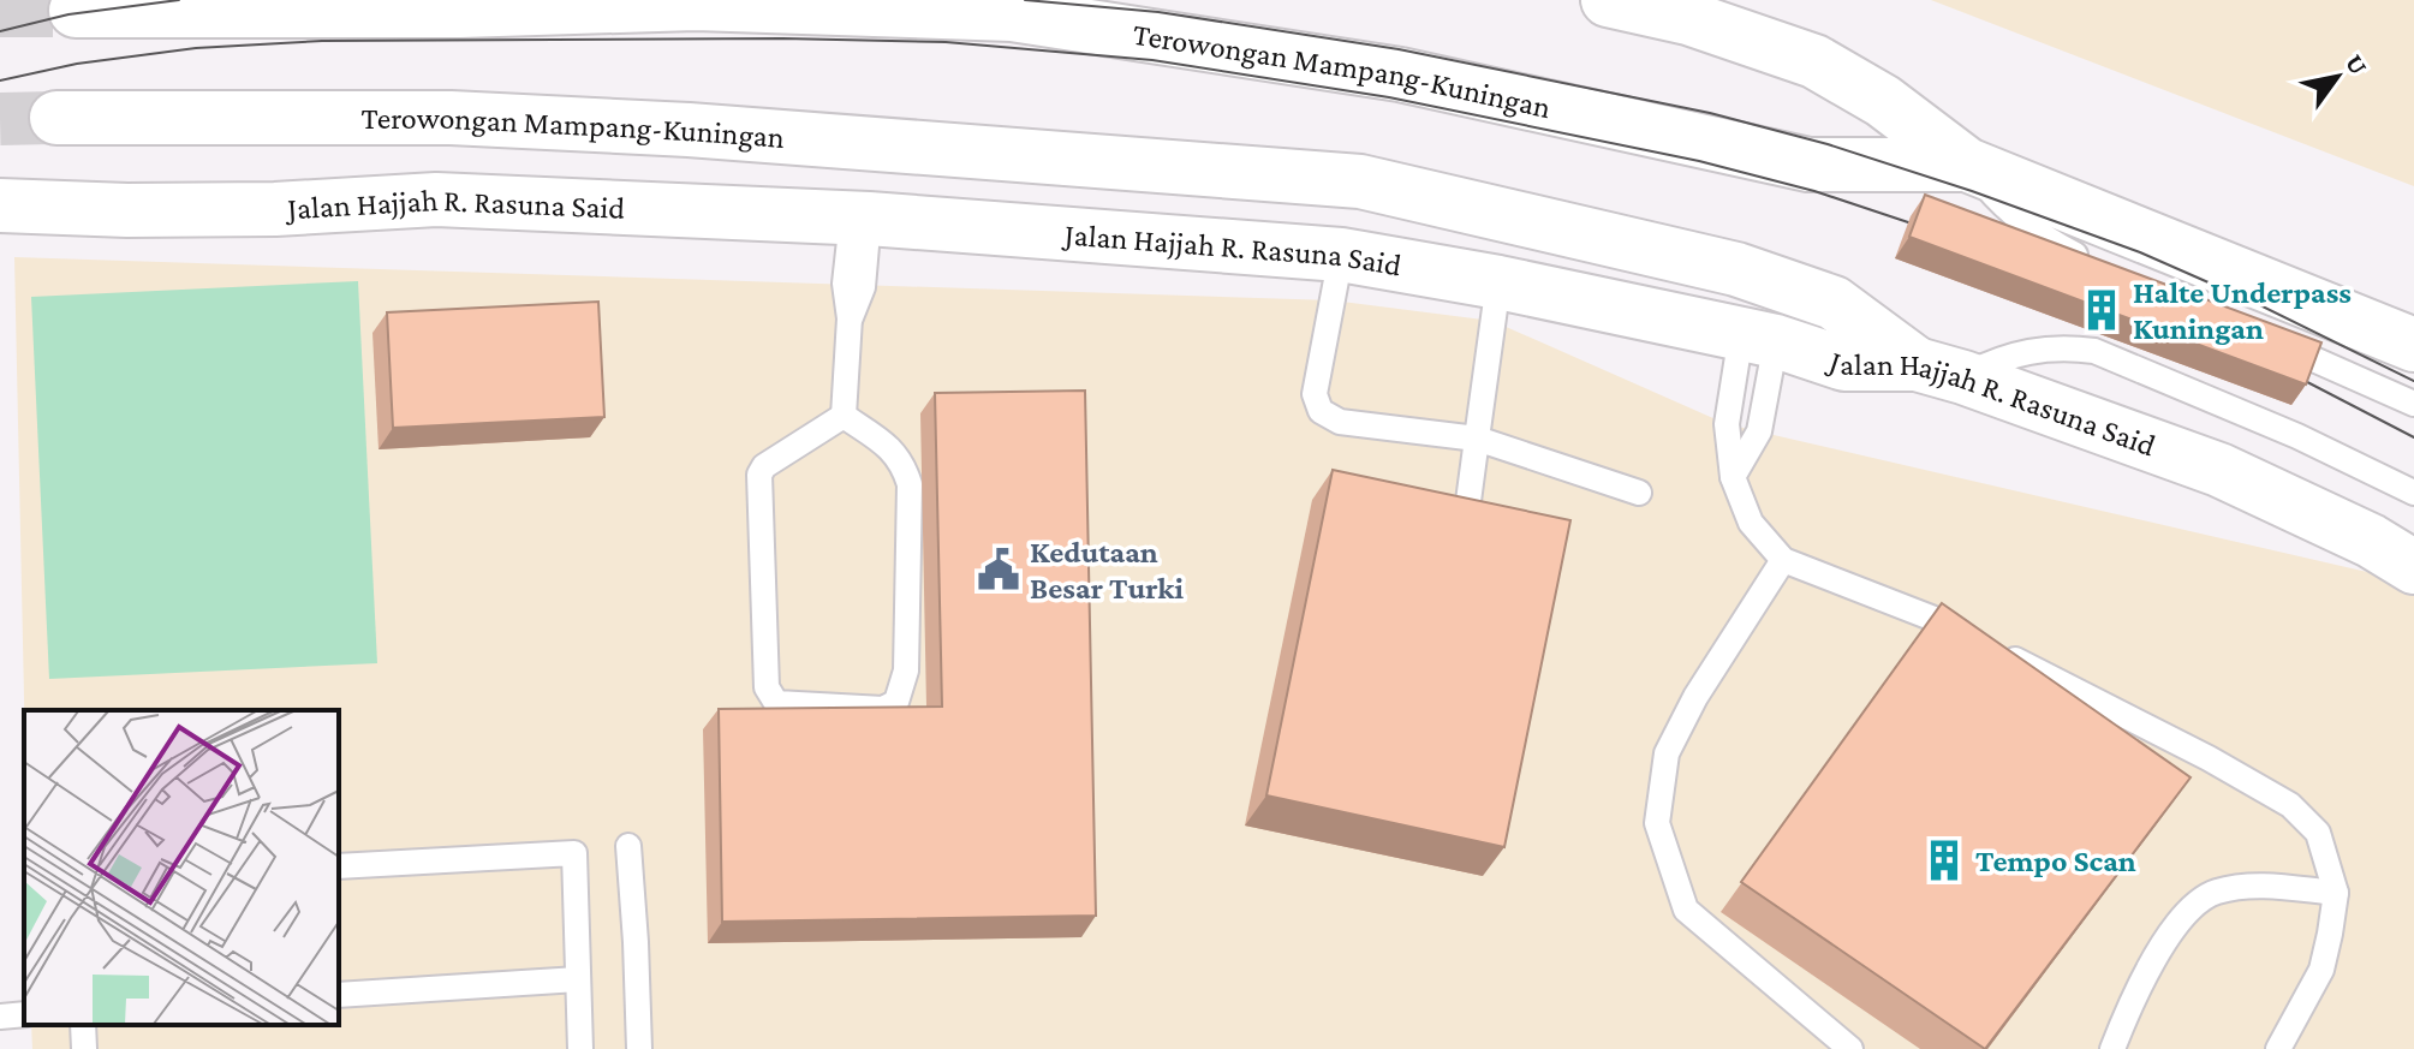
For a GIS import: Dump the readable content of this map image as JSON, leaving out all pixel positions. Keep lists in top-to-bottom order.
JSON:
{
  "streets": {
    "main road": ["Terowongan Mampang-Kuningan", "Jalan Hajjah R. Rasuna Said"]
  },
  "crossings": [
    ["Terowongan Mampang-Kuningan", "Jalan Hajjah R. Rasuna Said"]
  ],
  "places": {
    "building": ["Halte Underpass Kuningan", "Tempo Scan"],
    "public building": ["Kedutaan Besar Turki"]
  },
  "north": "top right"
}
